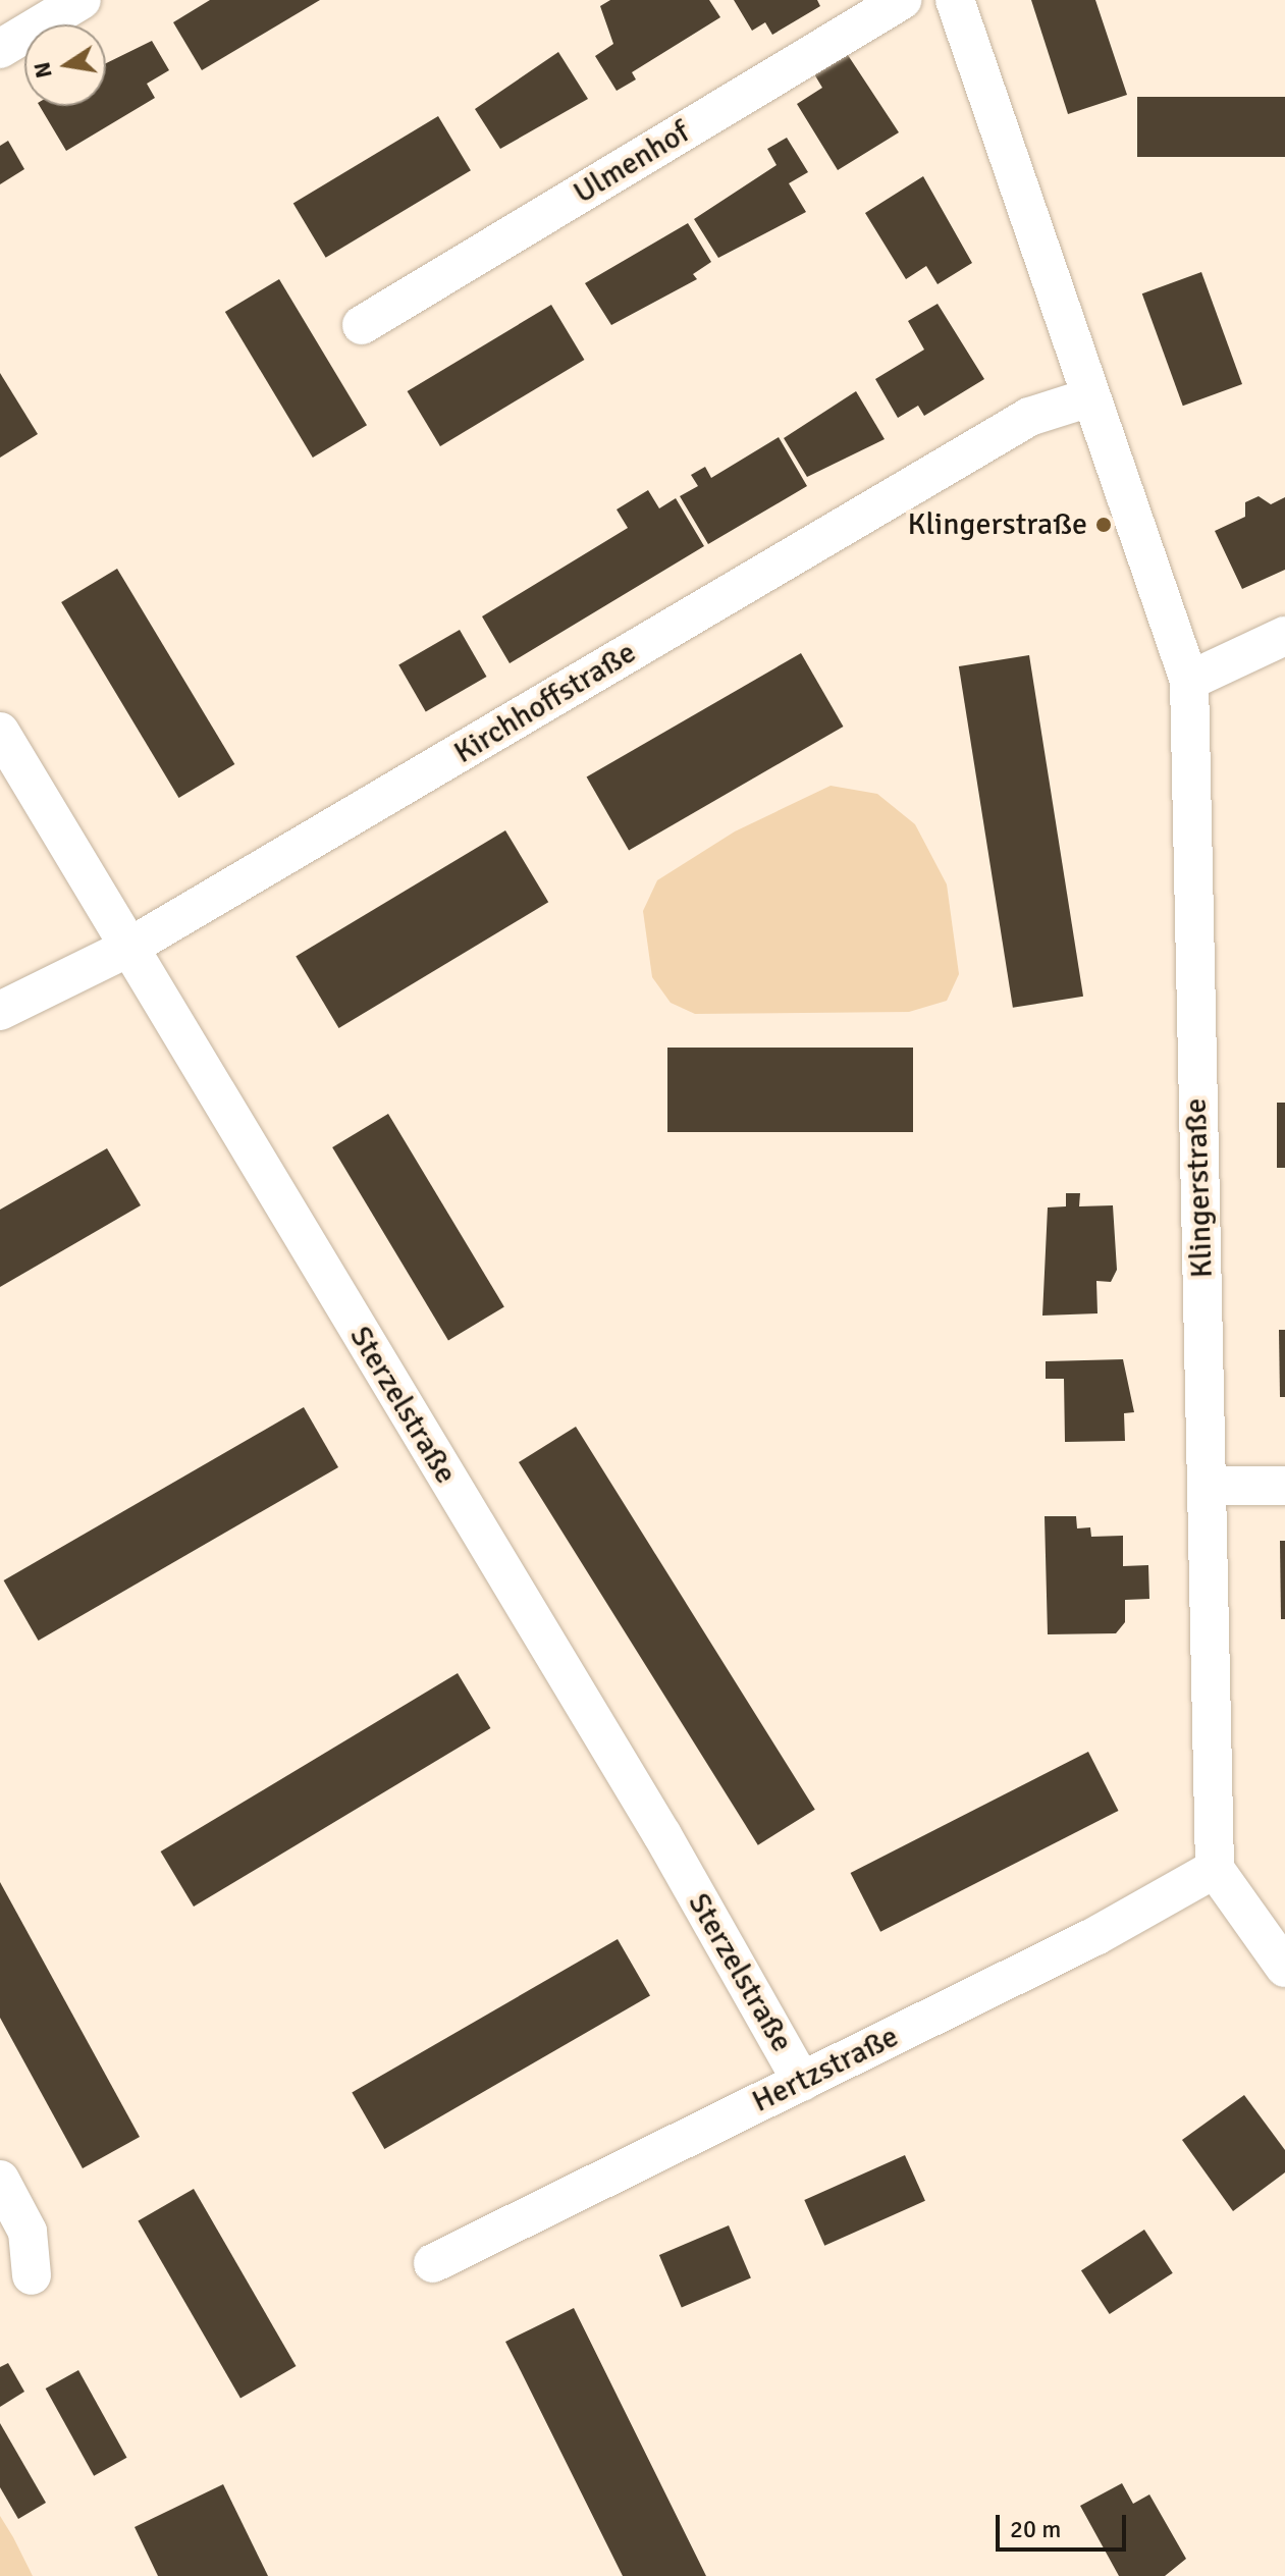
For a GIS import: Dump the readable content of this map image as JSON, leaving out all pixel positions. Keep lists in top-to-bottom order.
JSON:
{
  "streets": {
    "street": [
      "Ulmenhof",
      "Kirchhoffstraße",
      "Klingerstraße",
      "Sterzelstraße",
      "Hertzstraße"
    ]
  },
  "crossings": [
    ["Kirchhoffstraße", "Klingerstraße"],
    ["Kirchhoffstraße", "Sterzelstraße"],
    ["Klingerstraße", "Hertzstraße"],
    ["Sterzelstraße", "Hertzstraße"]
  ],
  "places": ["Klingerstraße"],
  "scale_bar": "20 m",
  "north": "left"
}
